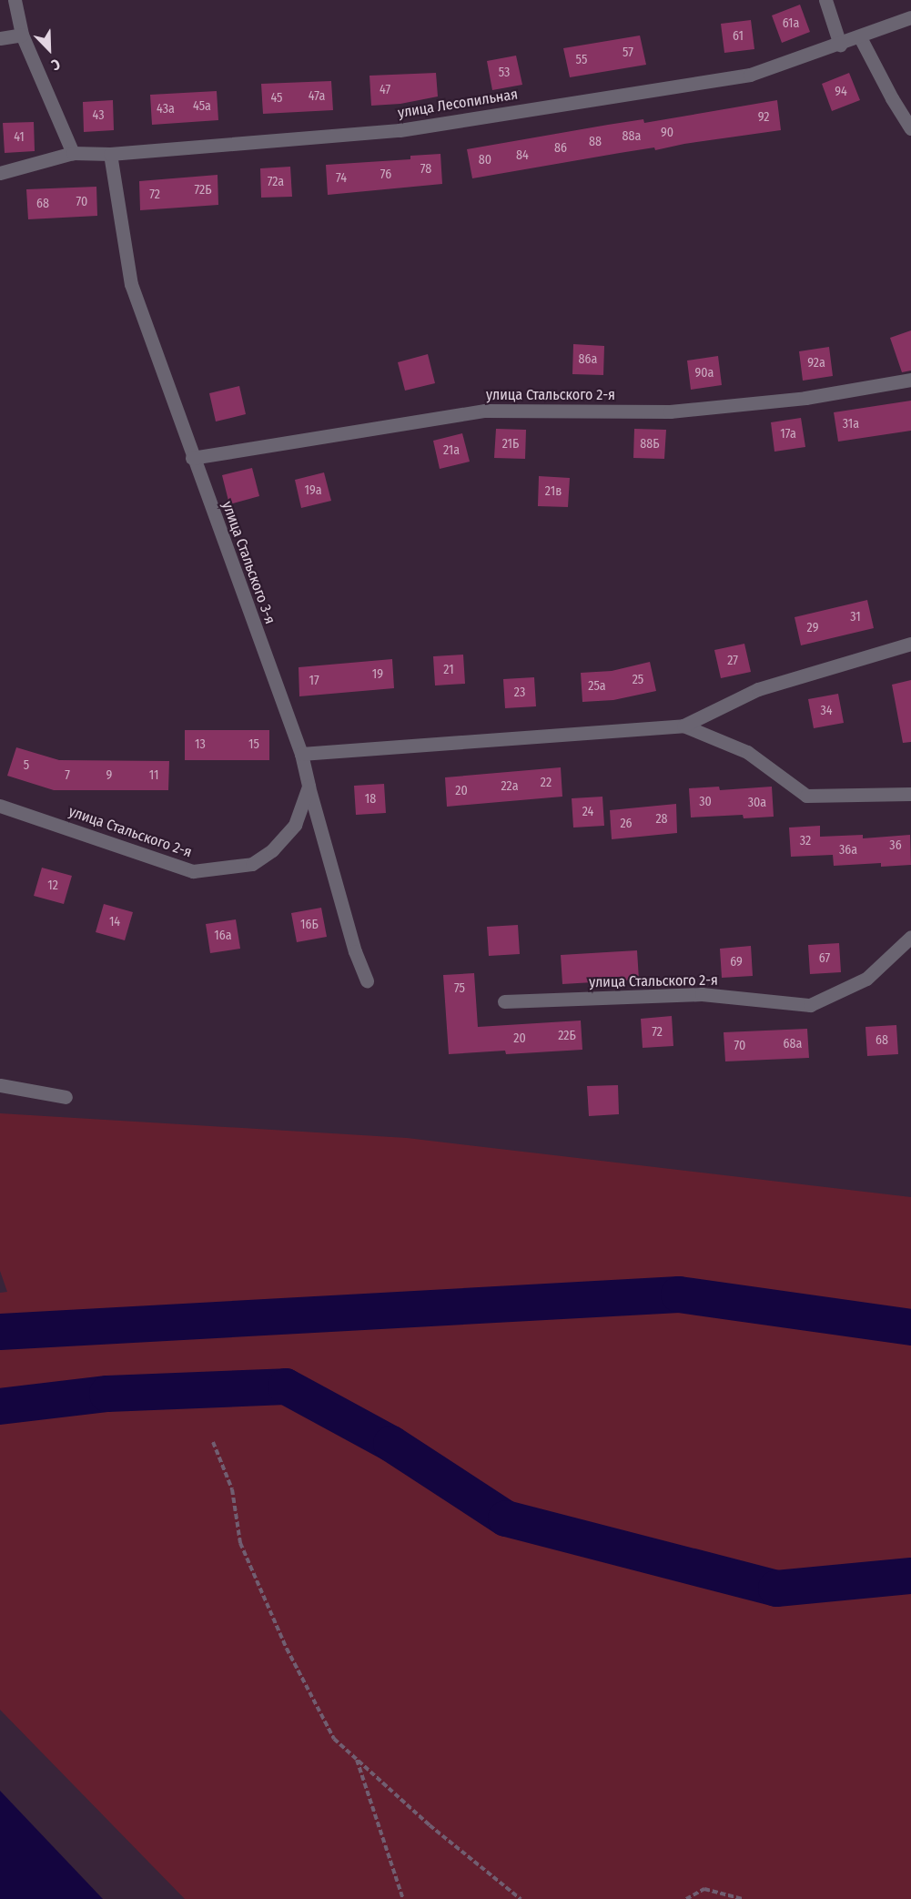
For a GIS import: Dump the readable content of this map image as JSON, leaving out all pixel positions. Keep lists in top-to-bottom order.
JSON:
{
  "streets": {
    "street": ["улица Лесопильная", "улица Стальского 2-я", "улица Стальского 3-я"]
  },
  "crossings": [
    ["улица Лесопильная", "улица Стальского 3-я"],
    ["улица Стальского 2-я", "улица Стальского 3-я"]
  ],
  "house_numbers": [
    "61а",
    "61",
    "57",
    "55",
    "53",
    "47",
    "94",
    "47а",
    "45",
    "45а",
    "43а",
    "43",
    "92",
    "90",
    "88а",
    "41",
    "88",
    "86",
    "84",
    "80",
    "78",
    "76",
    "74",
    "72а",
    "72Б",
    "72",
    "70",
    "68",
    "86а",
    "92а",
    "90а",
    "31а",
    "17а",
    "21Б",
    "88Б",
    "21а",
    "19а",
    "21в",
    "31",
    "29",
    "27",
    "21",
    "19",
    "25",
    "17",
    "25а",
    "23",
    "34",
    "13",
    "15",
    "5",
    "7",
    "9",
    "11",
    "22",
    "22а",
    "20",
    "18",
    "30",
    "30а",
    "24",
    "28",
    "26",
    "32",
    "36",
    "36а",
    "12",
    "14",
    "16Б",
    "16а",
    "67",
    "69",
    "75",
    "72",
    "22Б",
    "20",
    "68",
    "68а",
    "70"
  ],
  "north": "bottom right"
}
